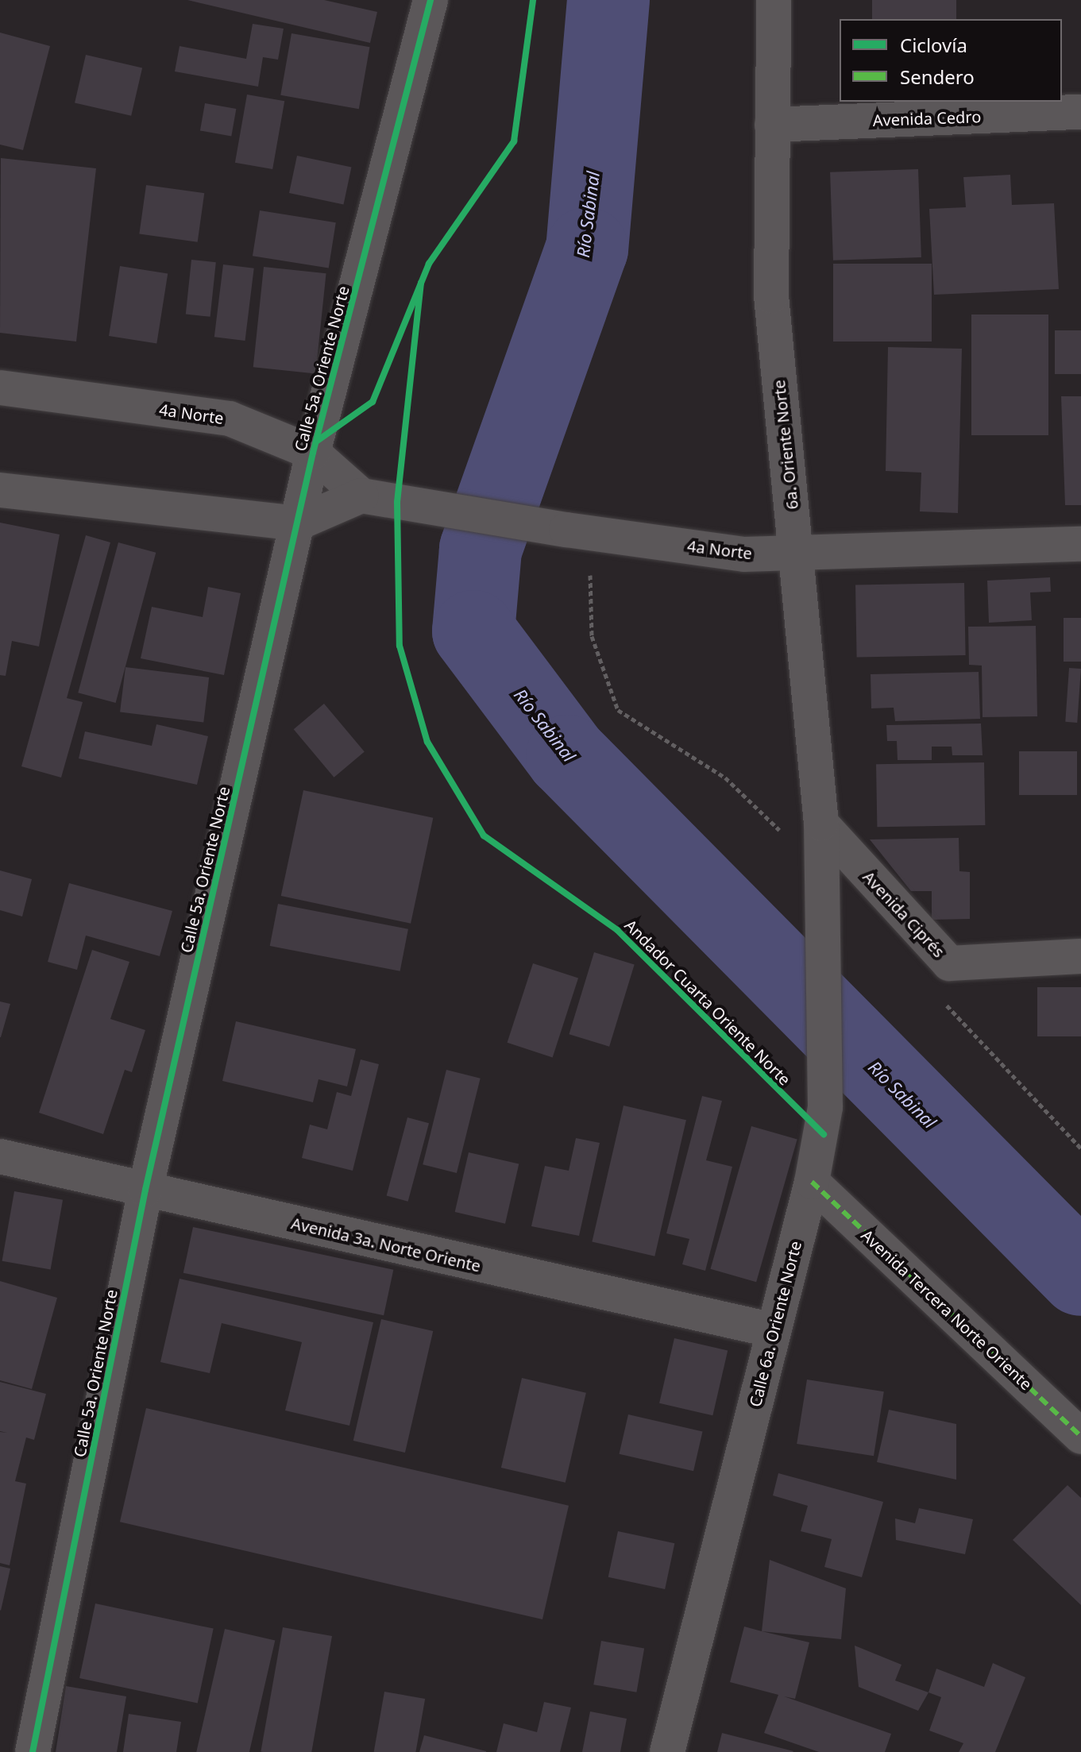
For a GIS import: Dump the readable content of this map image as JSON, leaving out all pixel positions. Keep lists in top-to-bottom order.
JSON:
{
  "streets": {
    "street": [
      "Avenida Cedro",
      "Calle 5a. Oriente Norte",
      "4a Norte",
      "6a. Oriente Norte",
      "Avenida Ciprés",
      "Avenida 3a. Norte Oriente",
      "Avenida Tercera Norte Oriente",
      "Calle 6a. Oriente Norte"
    ],
    "cycle path": ["Andador Cuarta Oriente Norte"]
  },
  "crossings": [
    ["Avenida Cedro", "6a. Oriente Norte"],
    ["Calle 5a. Oriente Norte", "4a Norte"],
    ["Calle 5a. Oriente Norte", "Avenida 3a. Norte Oriente"],
    ["4a Norte", "6a. Oriente Norte"],
    ["6a. Oriente Norte", "Avenida Ciprés"],
    ["6a. Oriente Norte", "Calle 6a. Oriente Norte"],
    ["Avenida 3a. Norte Oriente", "Calle 6a. Oriente Norte"],
    ["Avenida Tercera Norte Oriente", "Calle 6a. Oriente Norte"]
  ],
  "water": ["Río Sabinal"],
  "legend": ["Ciclovía", "Sendero"]
}
